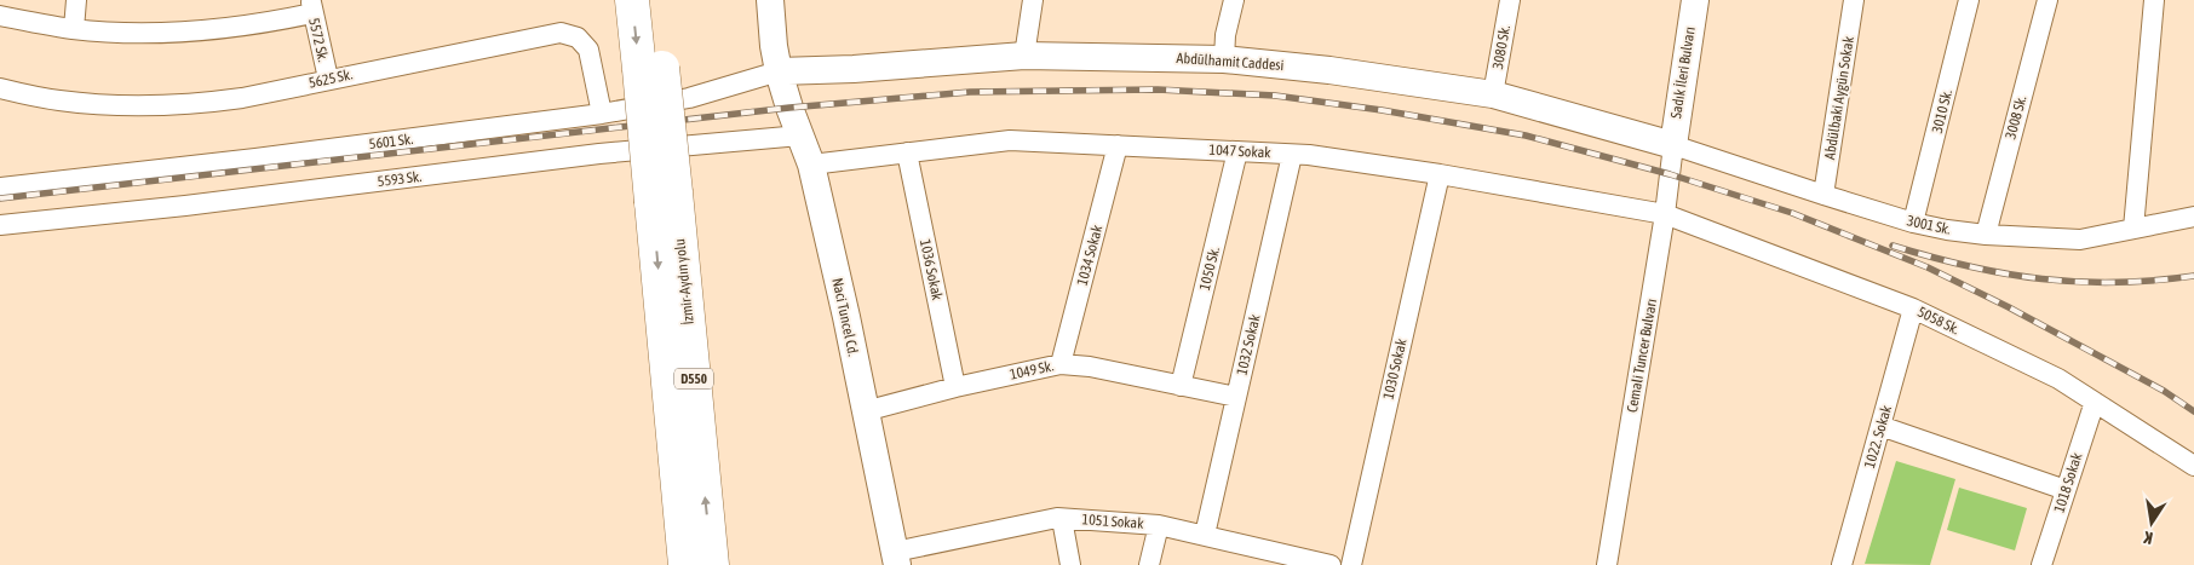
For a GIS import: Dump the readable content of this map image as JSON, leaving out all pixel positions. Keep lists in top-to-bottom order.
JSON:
{
  "streets": {
    "highway": ["İzmir-Aydın yolu", "D550"],
    "main road": ["Abdülhamit Caddesi", "Sadık İleri Bulvarı", "Naci Tuncel Cd."],
    "street": [
      "5572 Sk.",
      "3080 Sk.",
      "5625 Sk.",
      "Abdülbaki Aygün Sokak",
      "3010 Sk.",
      "3008 Sk.",
      "5601 Sk.",
      "1047 Sokak",
      "5593 Sk.",
      "3001 Sk.",
      "1034 Sokak",
      "1050 Sk.",
      "1036 Sokak",
      "5058 Sk.",
      "1032 Sokak",
      "Cemali Tuncer Bulvarı",
      "1030 Sokak",
      "1049 Sk.",
      "1022. Sokak",
      "1018 Sokak",
      "1051 Sokak"
    ]
  },
  "crossings": [
    ["5572 Sk.", "5625 Sk."],
    ["3080 Sk.", "Abdülhamit Caddesi"],
    ["Abdülhamit Caddesi", "Sadık İleri Bulvarı"],
    ["Abdülhamit Caddesi", "5601 Sk."],
    ["Abdülhamit Caddesi", "3001 Sk."],
    ["Abdülhamit Caddesi", "Naci Tuncel Cd."],
    ["Abdülhamit Caddesi", "Cemali Tuncer Bulvarı"],
    ["Sadık İleri Bulvarı", "3001 Sk."],
    ["Sadık İleri Bulvarı", "Cemali Tuncer Bulvarı"],
    ["5625 Sk.", "5601 Sk."],
    ["Abdülbaki Aygün Sokak", "3001 Sk."],
    ["3010 Sk.", "3001 Sk."],
    ["3008 Sk.", "3001 Sk."],
    ["5601 Sk.", "Naci Tuncel Cd."],
    ["1047 Sokak", "1034 Sokak"],
    ["1047 Sokak", "1050 Sk."],
    ["1047 Sokak", "1036 Sokak"],
    ["1047 Sokak", "Naci Tuncel Cd."],
    ["1047 Sokak", "5058 Sk."],
    ["1047 Sokak", "1032 Sokak"],
    ["1047 Sokak", "Cemali Tuncer Bulvarı"],
    ["1047 Sokak", "1030 Sokak"],
    ["5593 Sk.", "Naci Tuncel Cd."],
    ["3001 Sk.", "Cemali Tuncer Bulvarı"],
    ["1034 Sokak", "1049 Sk."],
    ["1050 Sk.", "1049 Sk."],
    ["1036 Sokak", "1049 Sk."],
    ["İzmir-Aydın yolu", "D550"],
    ["Naci Tuncel Cd.", "1049 Sk."],
    ["Naci Tuncel Cd.", "1051 Sokak"],
    ["5058 Sk.", "Cemali Tuncer Bulvarı"],
    ["5058 Sk.", "1022. Sokak"],
    ["5058 Sk.", "1018 Sokak"],
    ["1032 Sokak", "1049 Sk."],
    ["1032 Sokak", "1051 Sokak"]
  ],
  "north": "bottom"
}
